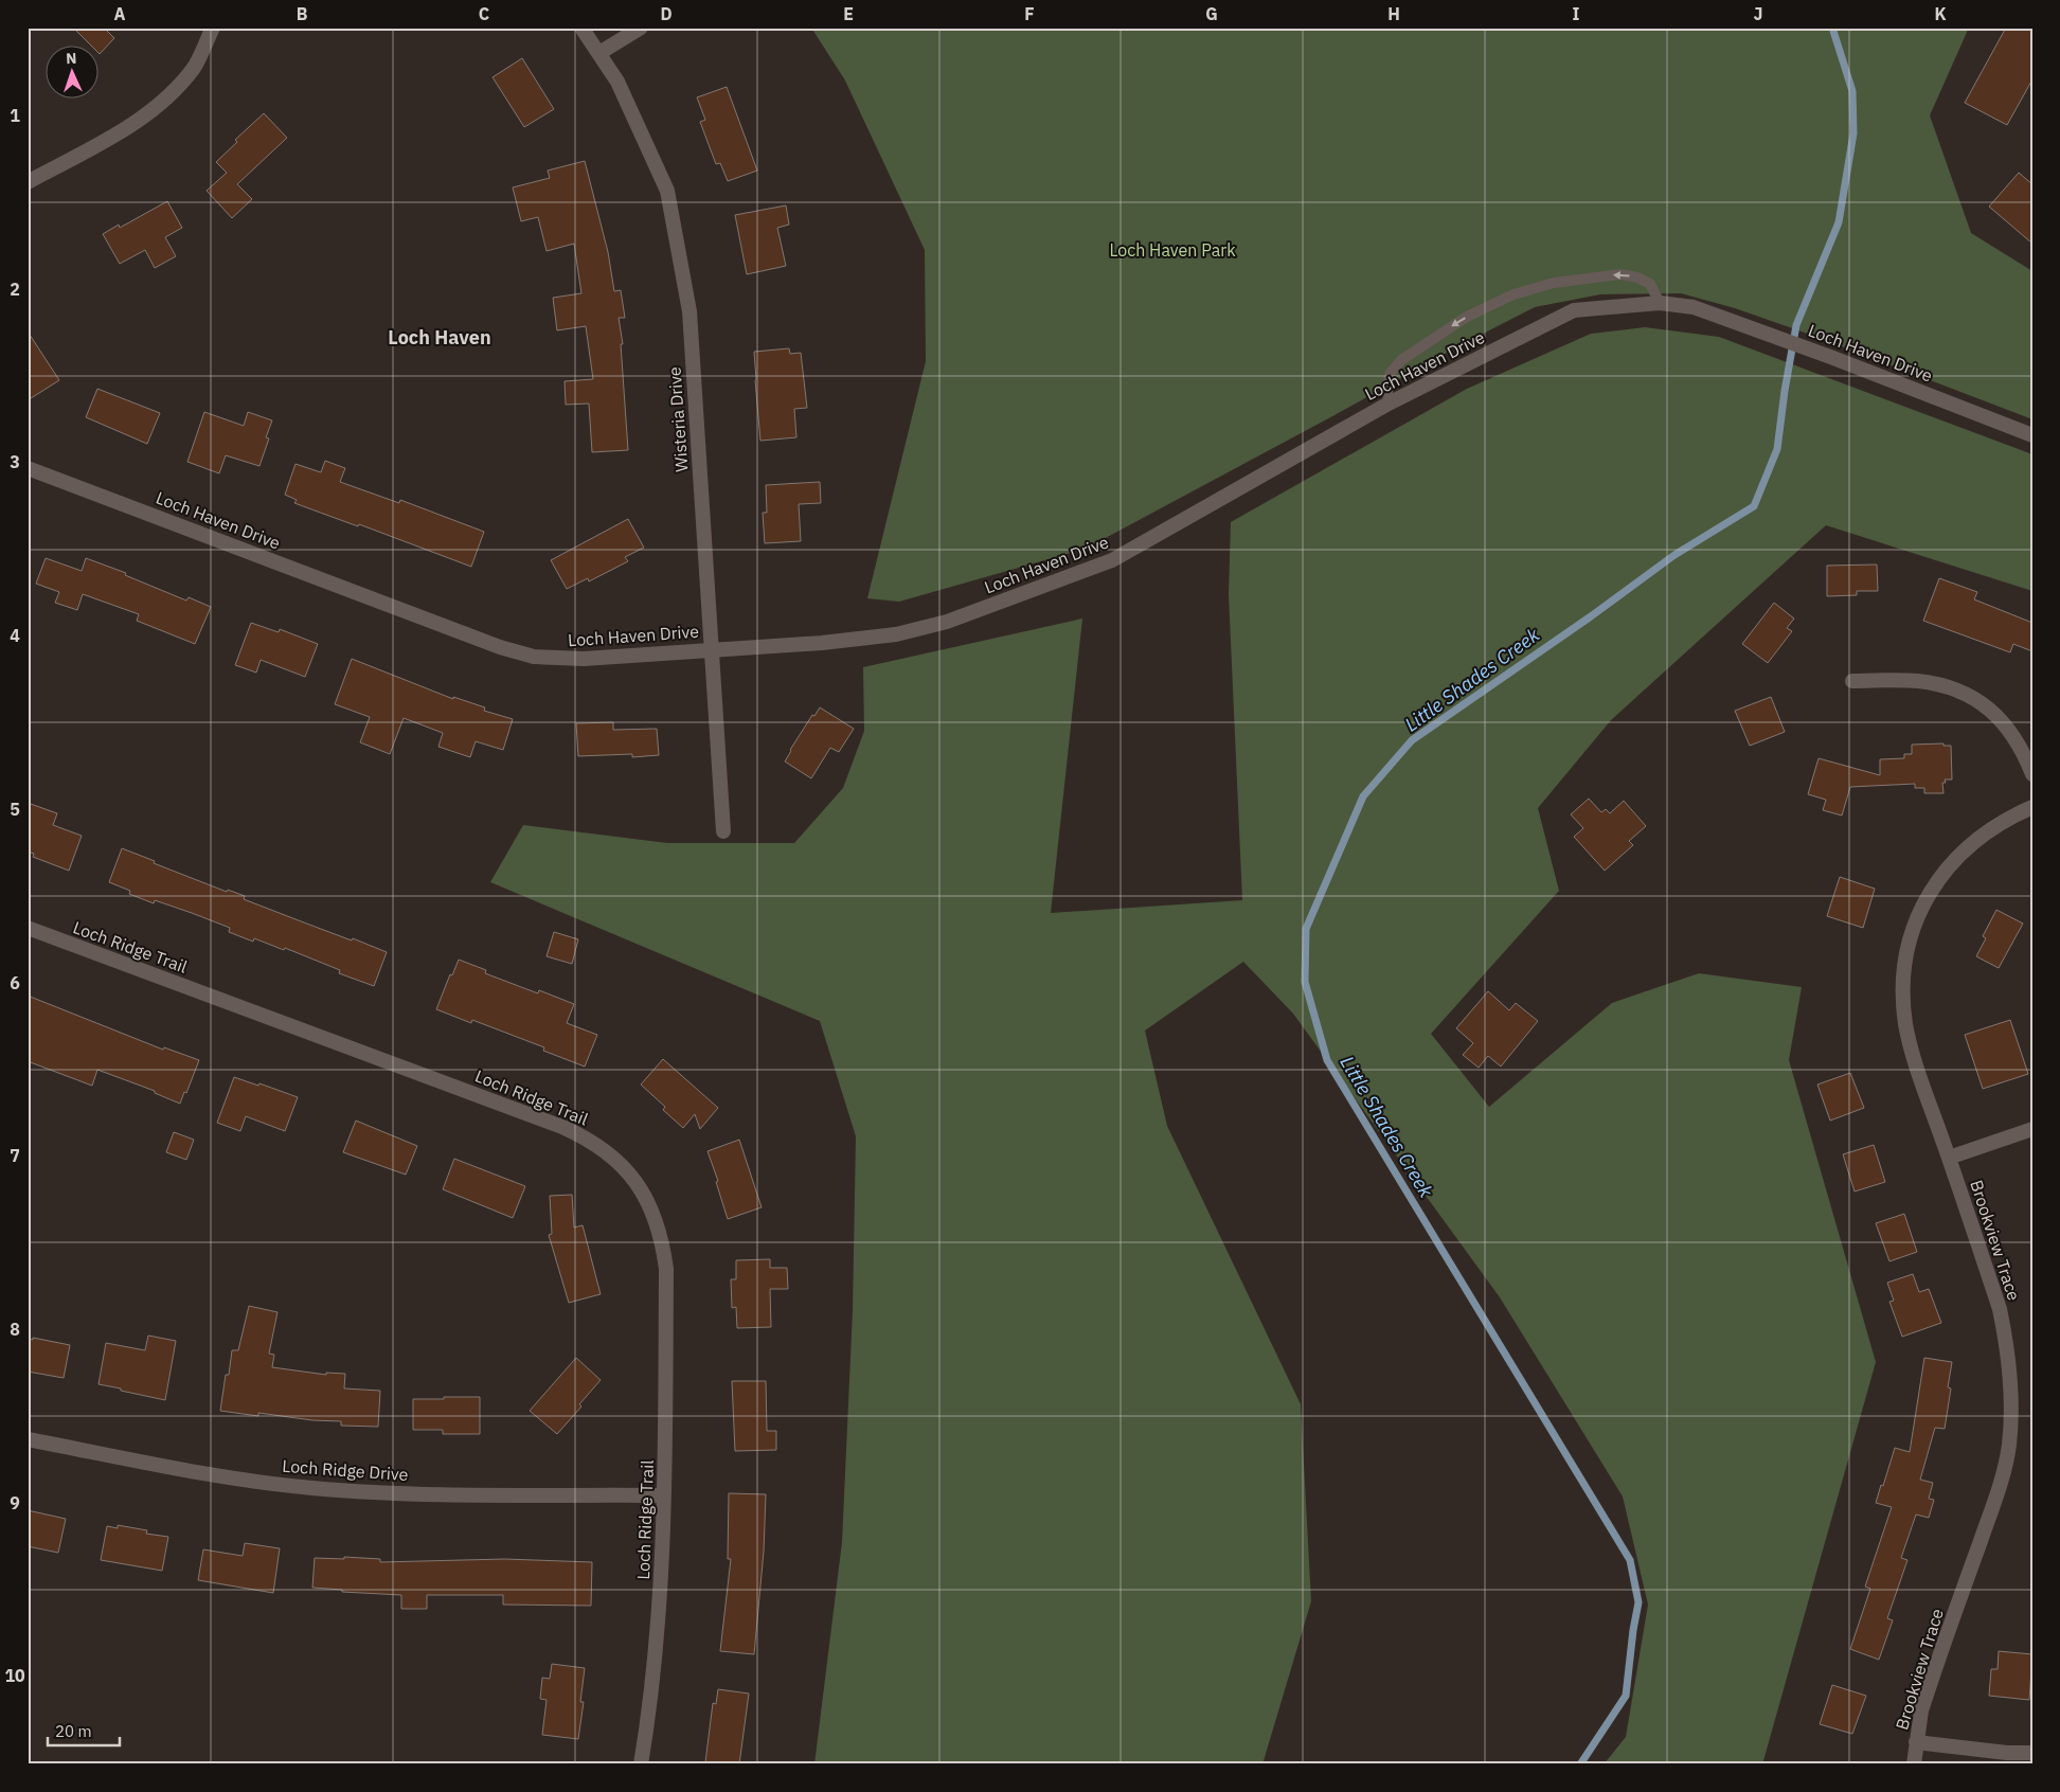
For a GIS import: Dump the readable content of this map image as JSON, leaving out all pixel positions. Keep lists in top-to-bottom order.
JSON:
{
  "streets": {
    "street": [
      "Loch Haven Drive",
      "Wisteria Drive",
      "Loch Ridge Trail",
      "Brookview Trace",
      "Loch Ridge Drive"
    ]
  },
  "crossings": [
    ["Loch Haven Drive", "Wisteria Drive"],
    ["Loch Ridge Trail", "Loch Ridge Drive"]
  ],
  "districts": ["Loch Haven"],
  "water": ["Little Shades Creek"],
  "parks": ["Loch Haven Park"],
  "scale_bar": "20 m",
  "north": "top",
  "grid": {
    "columns": [
      "A",
      "B",
      "C",
      "D",
      "E",
      "F",
      "G",
      "H",
      "I",
      "J",
      "K"
    ],
    "rows": [
      "1",
      "2",
      "3",
      "4",
      "5",
      "6",
      "7",
      "8",
      "9",
      "10"
    ]
  }
}
